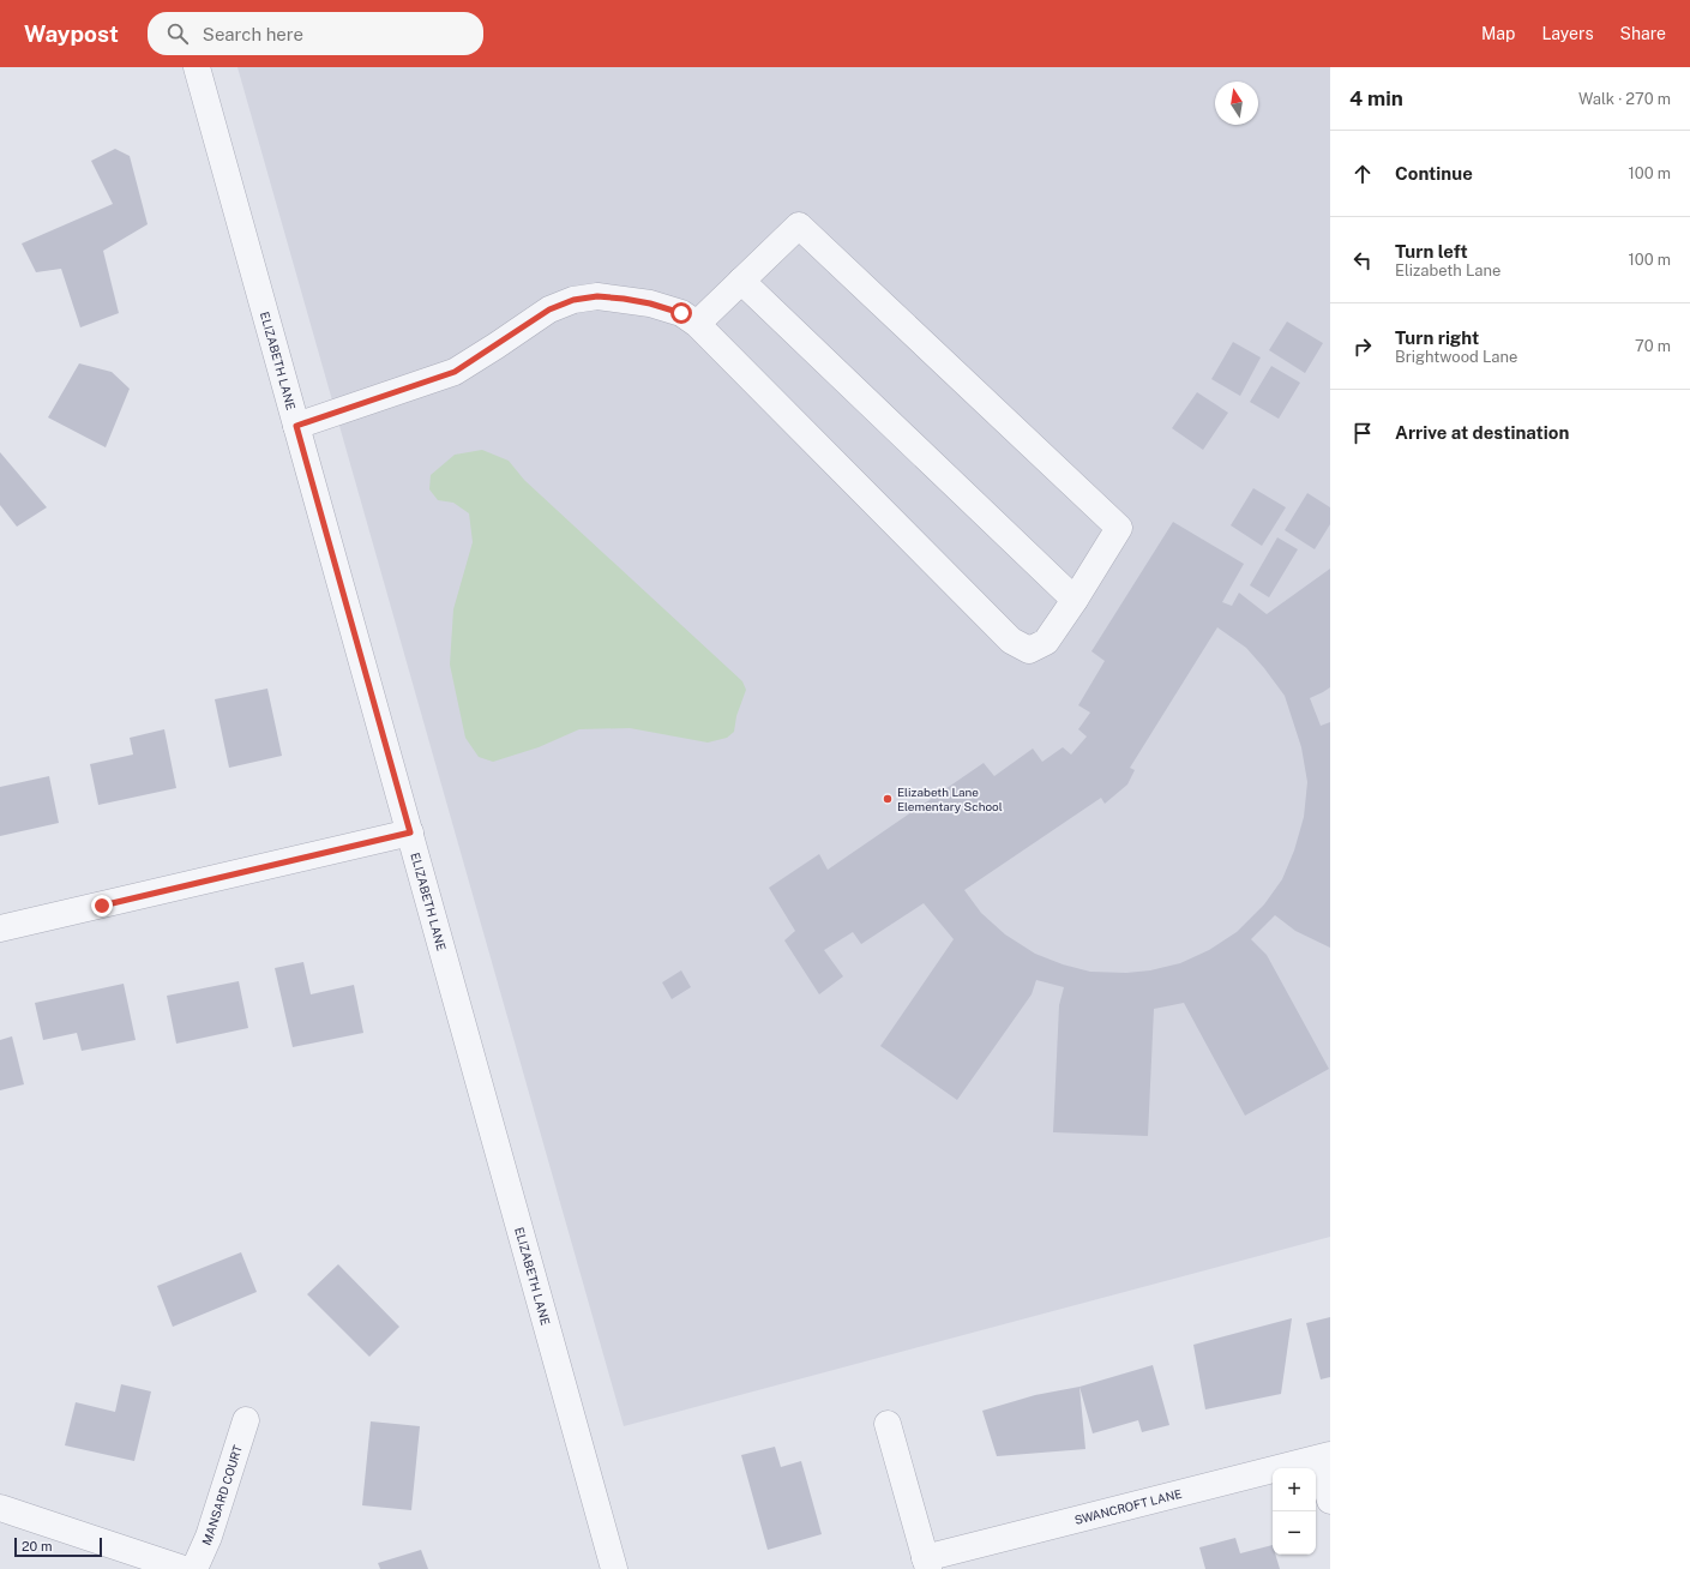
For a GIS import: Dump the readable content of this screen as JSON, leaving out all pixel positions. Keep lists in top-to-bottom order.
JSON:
{
  "streets": {
    "street": ["ELIZABETH LANE", "MANSARD COURT", "SWANCROFT LANE"]
  },
  "places": ["Elizabeth Lane Elementary School"],
  "scale_bar": "20 m",
  "north": "top",
  "page": {
    "header": "Waypost",
    "search": "Search here",
    "nav": ["Map", "Layers", "Share"],
    "heading": ["4 min", "Walk · 270 m"],
    "list": [
      ["Continue", "100 m"],
      ["Turn left", "Elizabeth Lane", "100 m"],
      ["Turn right", "Brightwood Lane", "70 m"],
      "Arrive at destination"
    ],
    "map_buttons": ["+", "−"],
    "scale": "20 m"
  }
}
